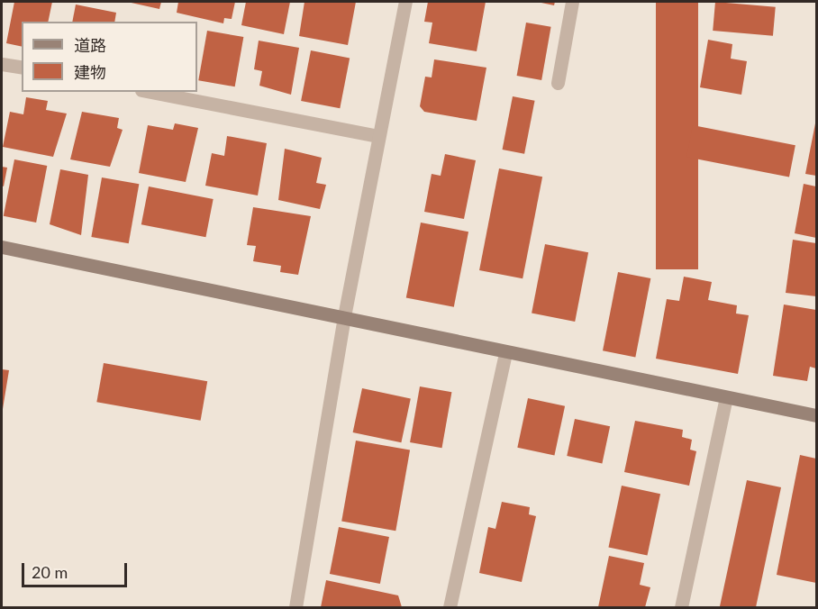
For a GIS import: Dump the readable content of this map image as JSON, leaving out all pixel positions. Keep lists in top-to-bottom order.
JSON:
{
  "legend": ["道路", "建物"],
  "scale_bar": "20 m"
}
